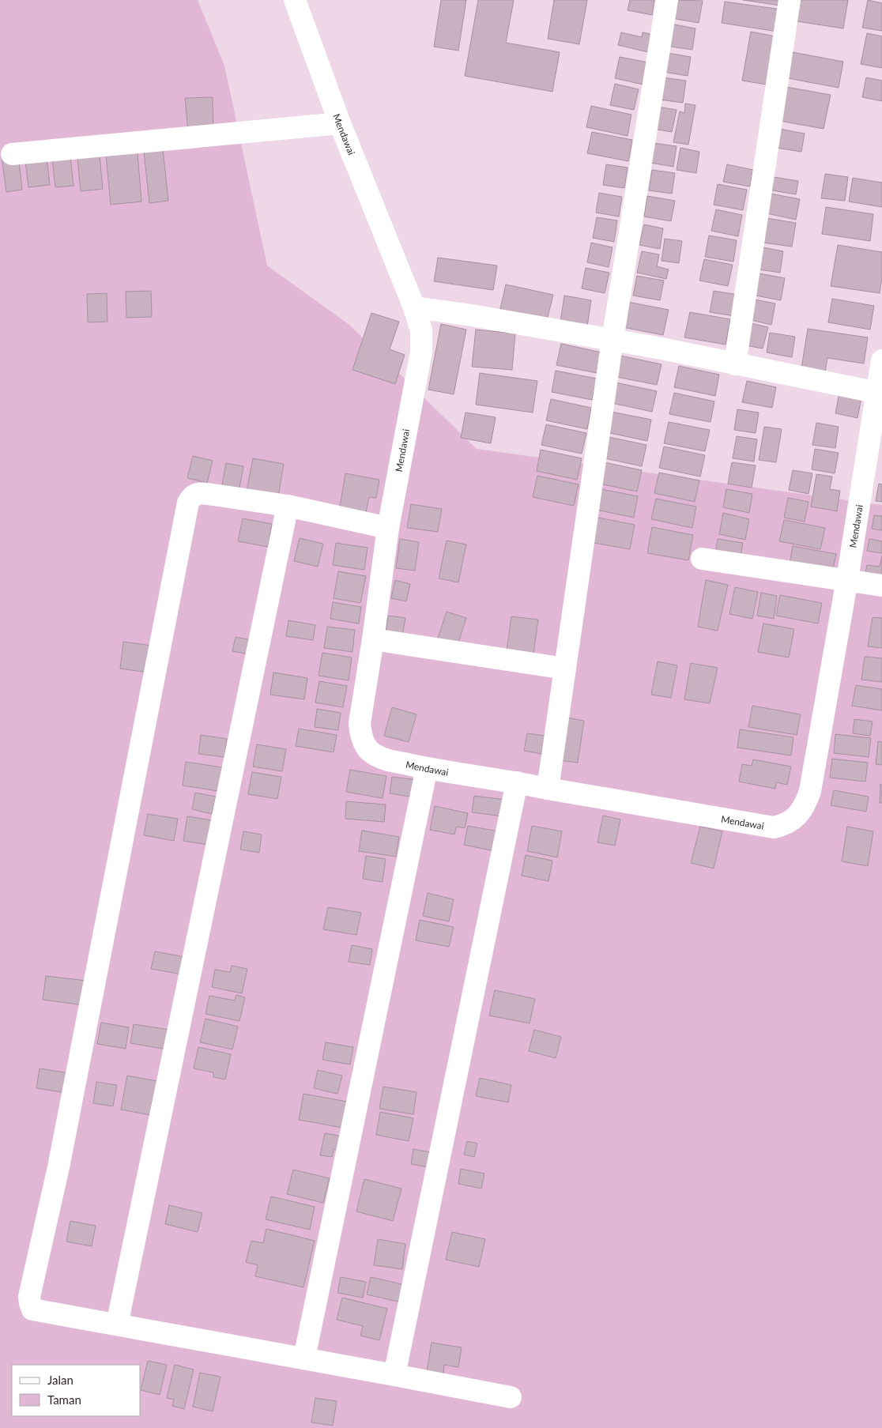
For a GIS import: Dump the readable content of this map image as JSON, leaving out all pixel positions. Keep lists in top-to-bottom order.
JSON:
{
  "streets": {
    "street": ["Mendawai"]
  },
  "legend": ["Jalan", "Taman"]
}
